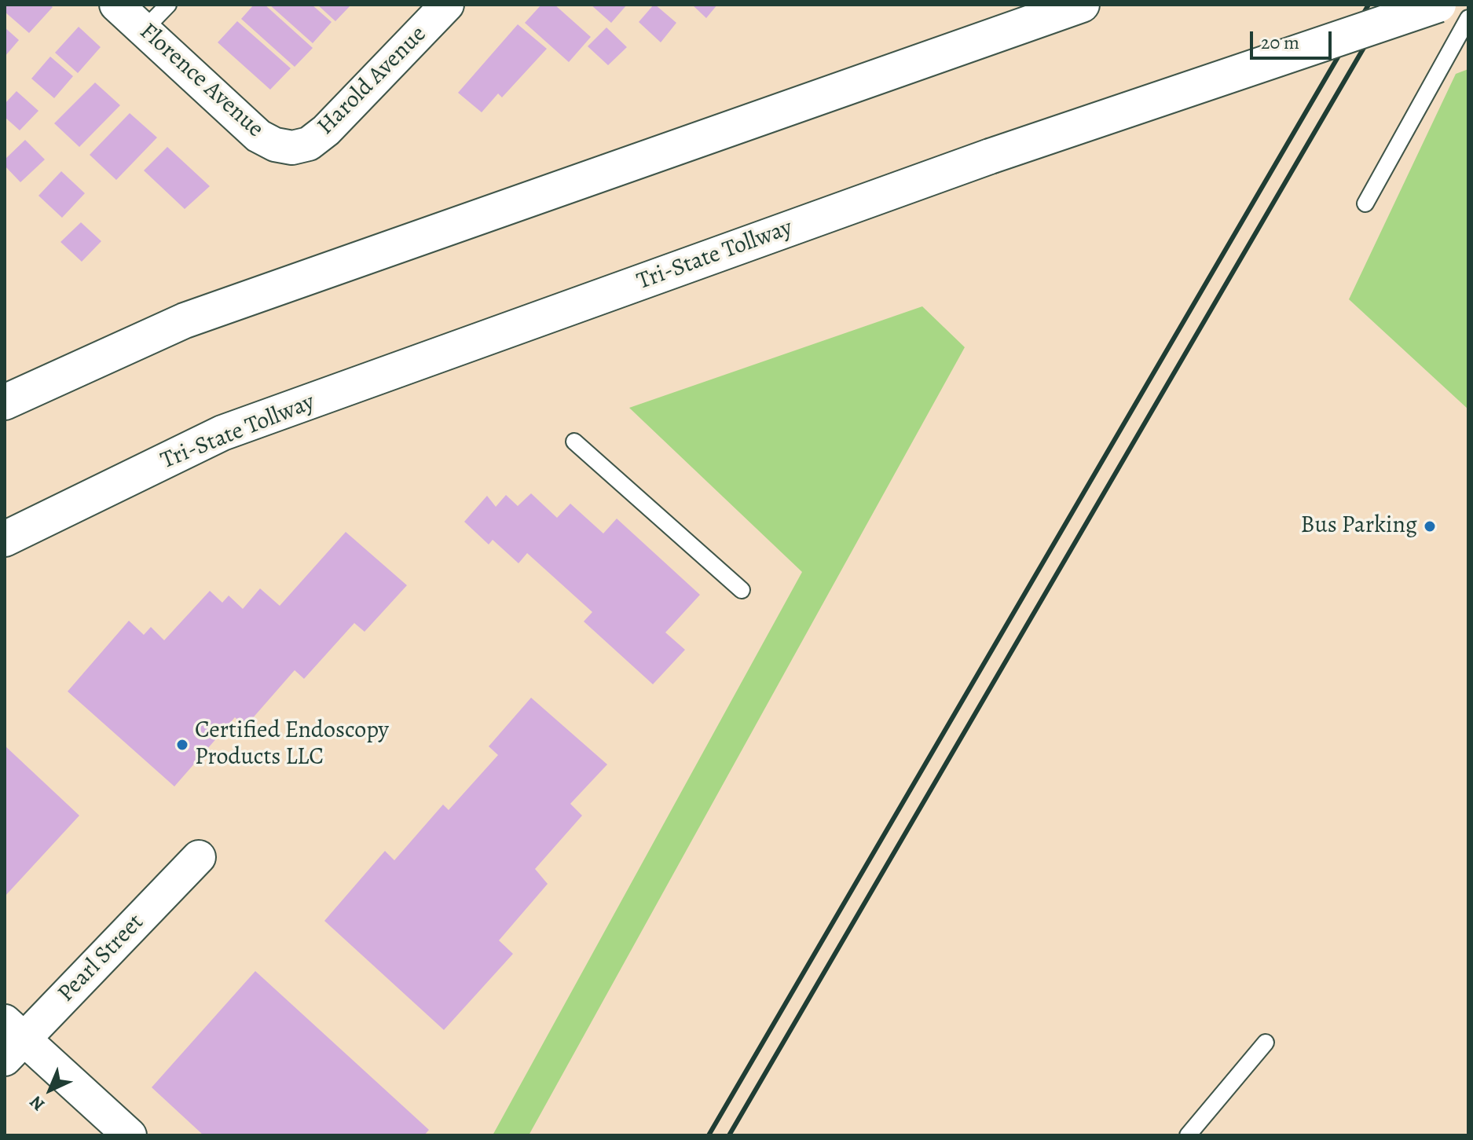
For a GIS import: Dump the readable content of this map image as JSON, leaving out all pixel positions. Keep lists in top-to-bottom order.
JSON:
{
  "streets": {
    "highway": ["Tri-State Tollway"],
    "street": ["Florence Avenue", "Harold Avenue", "Pearl Street"]
  },
  "crossings": [
    ["Florence Avenue", "Harold Avenue"]
  ],
  "places": ["Bus Parking", "Certified Endoscopy Products LLC"],
  "scale_bar": "20 m",
  "north": "bottom left"
}
